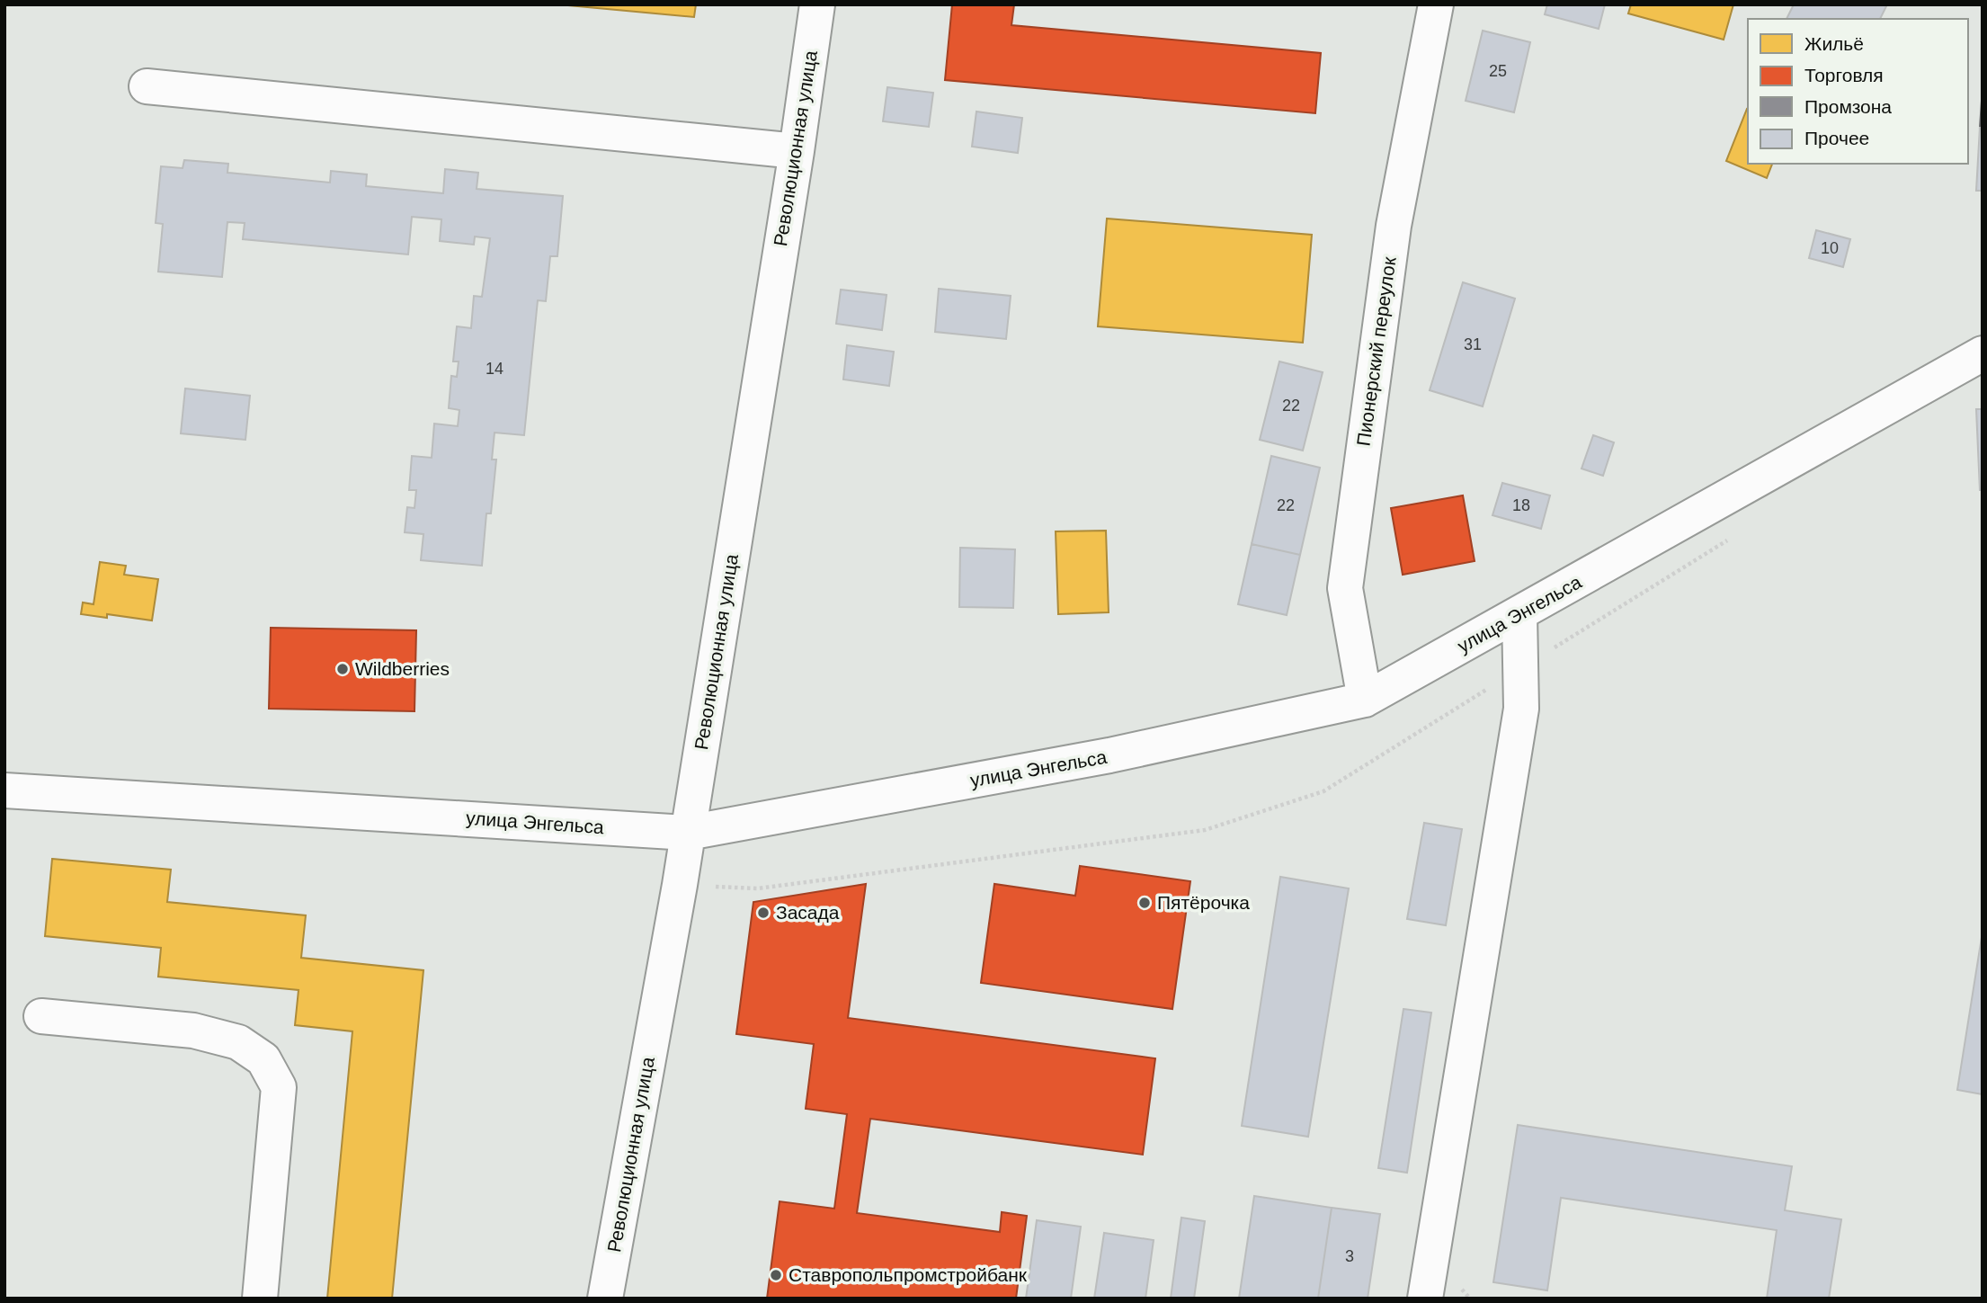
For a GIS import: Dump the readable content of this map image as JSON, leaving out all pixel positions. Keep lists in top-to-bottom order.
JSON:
{
  "streets": {
    "street": ["Революционная улица", "Пионерский переулок", "улица Энгельса"]
  },
  "crossings": [
    ["Революционная улица", "улица Энгельса"],
    ["Пионерский переулок", "улица Энгельса"]
  ],
  "places": [
    "Wildberries",
    "Пятёрочка",
    "Засада",
    "Ставропольпромстройбанк"
  ],
  "house_numbers": [
    "25",
    "10",
    "31",
    "14",
    "22",
    "22",
    "18",
    "3"
  ],
  "legend": [
    "Жильё",
    "Торговля",
    "Промзона",
    "Прочее"
  ]
}
